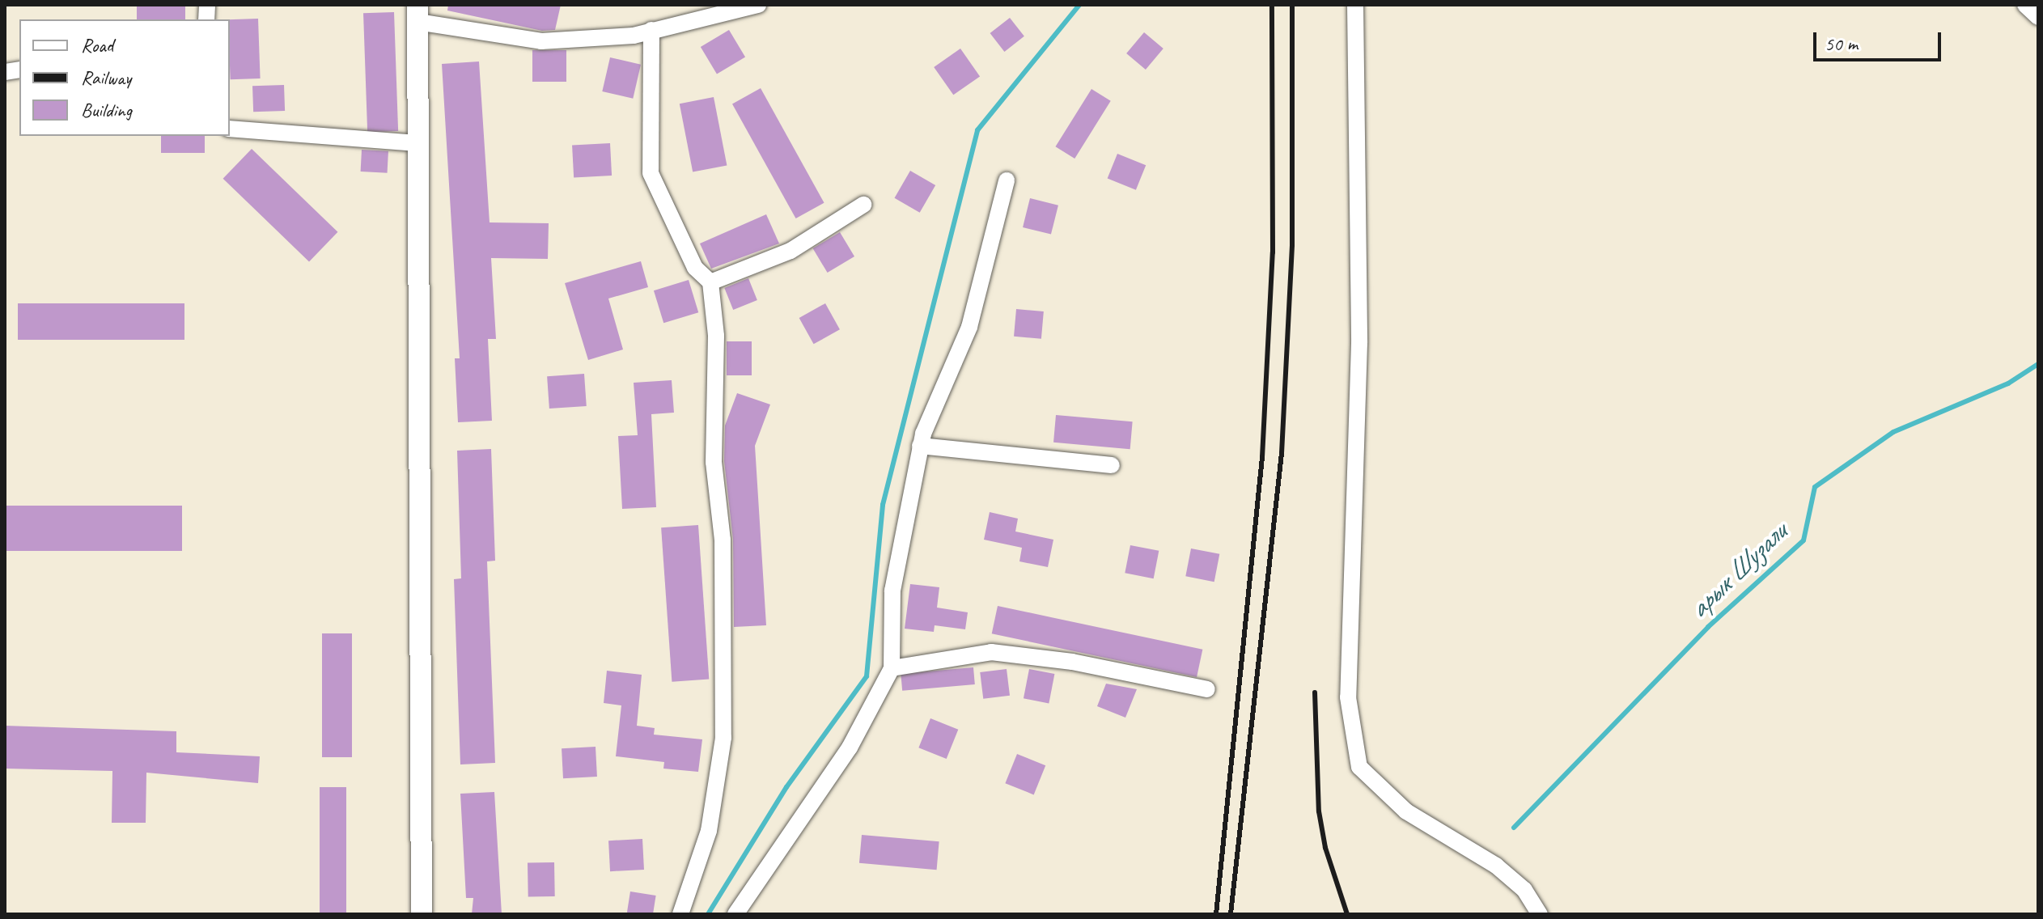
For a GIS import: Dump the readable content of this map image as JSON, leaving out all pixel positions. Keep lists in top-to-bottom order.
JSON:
{
  "water": ["арык Шузали"],
  "legend": ["Road", "Railway", "Building"],
  "scale_bar": "50 m"
}
